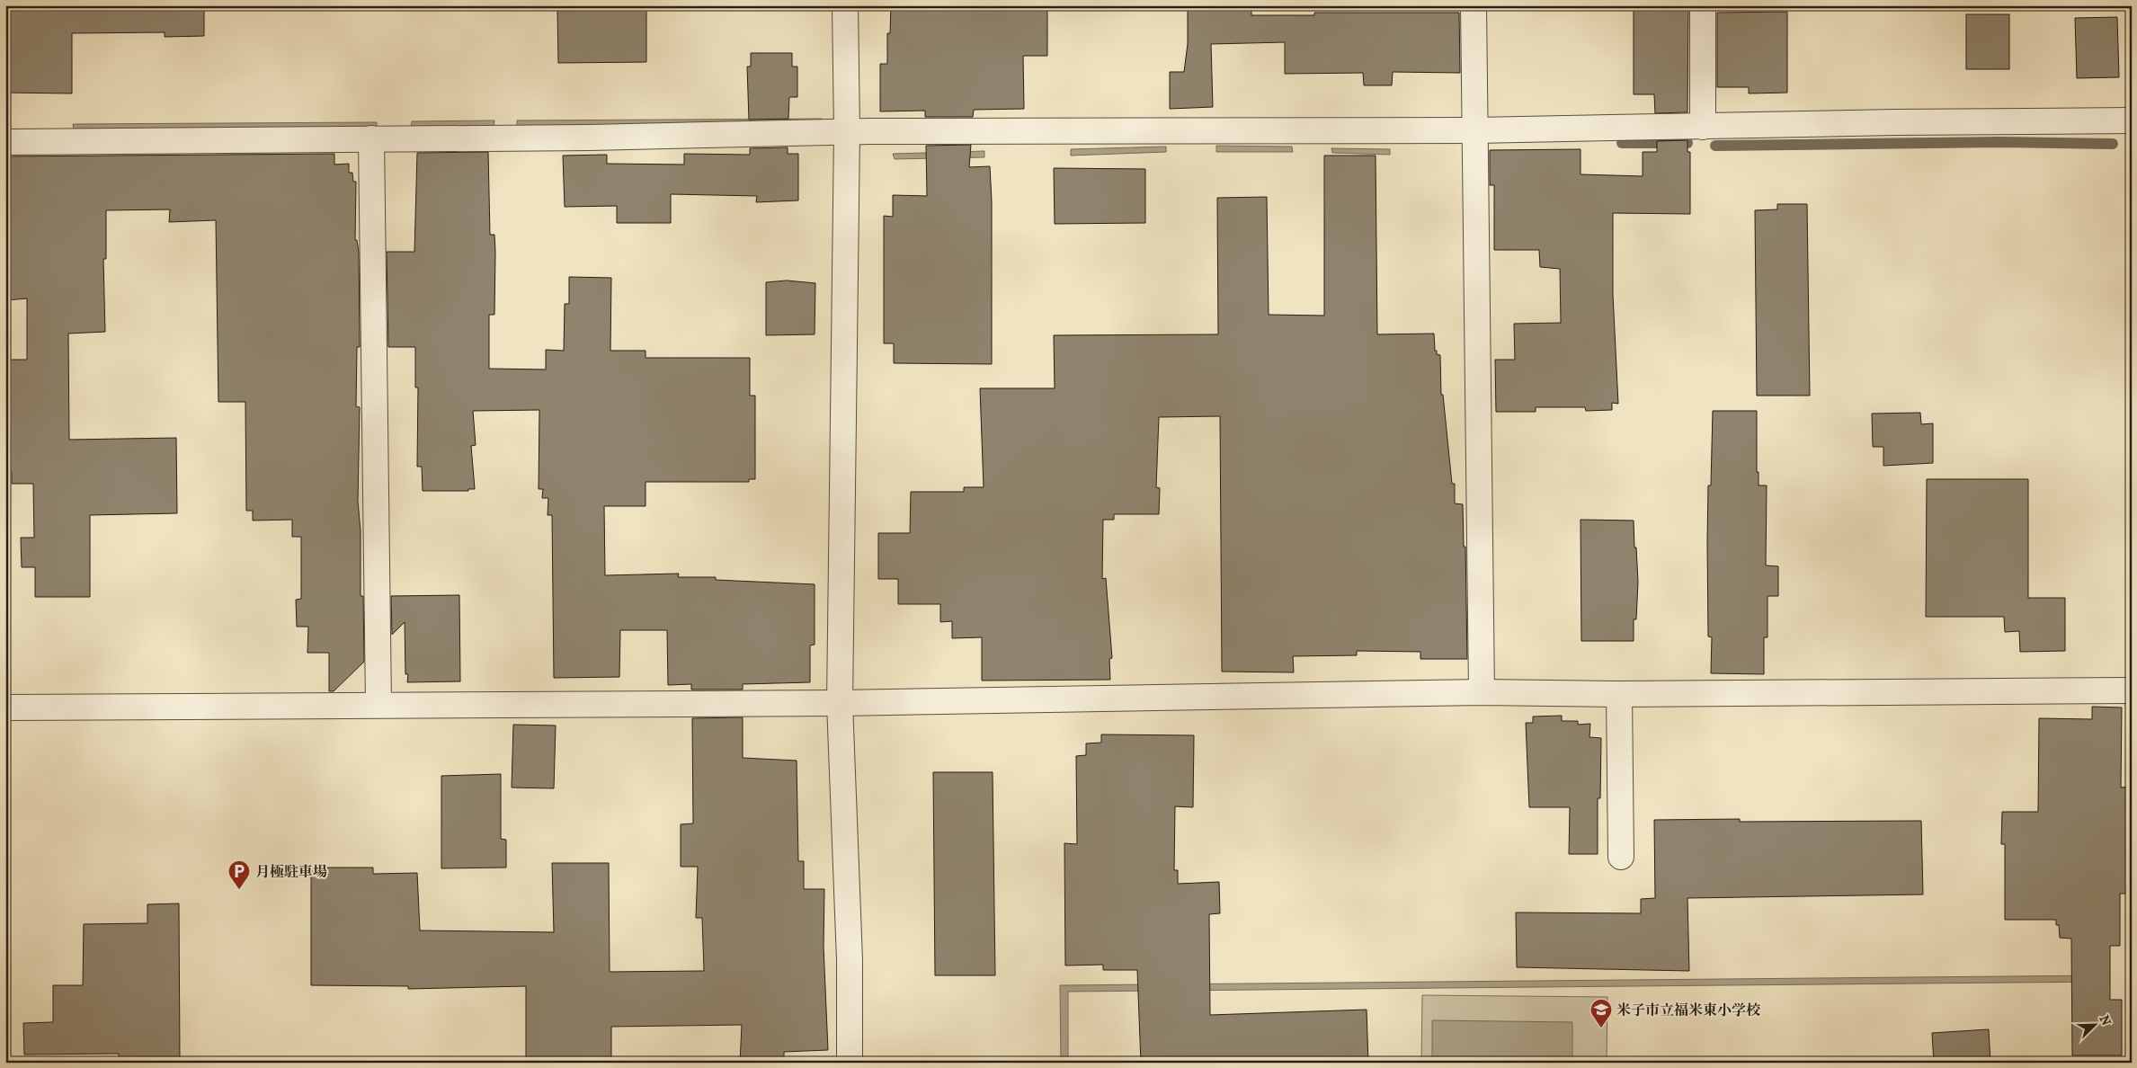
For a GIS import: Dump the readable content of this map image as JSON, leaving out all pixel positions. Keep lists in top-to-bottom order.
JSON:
{
  "places": {
    "parking": ["月極駐車場"],
    "school or university": ["米子市立福米東小学校"]
  },
  "north": "top right"
}
